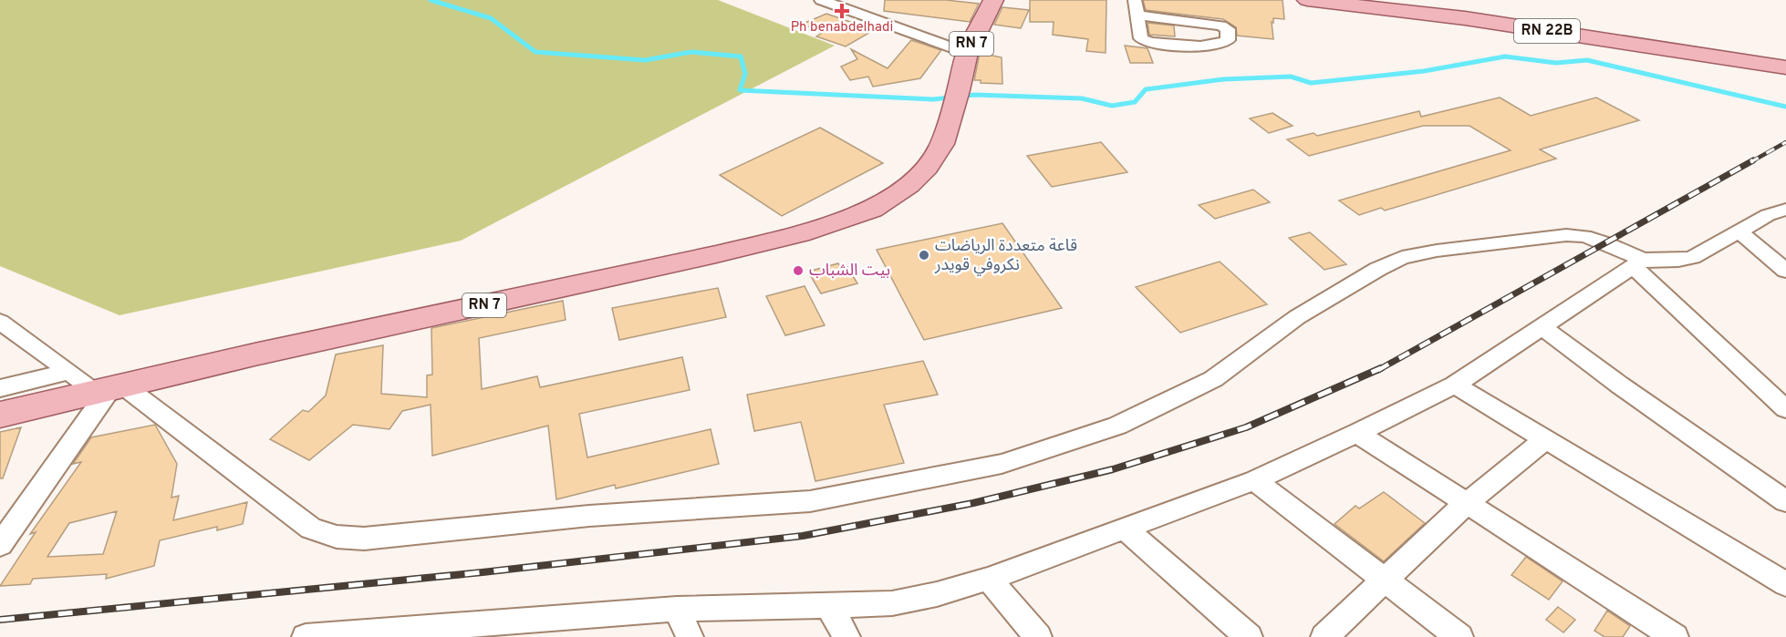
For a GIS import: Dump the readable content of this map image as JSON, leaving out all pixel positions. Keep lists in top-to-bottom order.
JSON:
{
  "streets": {
    "main road": ["RN 22B", "RN 7"]
  },
  "places": {
    "health": ["Ph benabdelhadi"],
    "other": ["قاعة متعددة الرياضات نكروفي قويدر", "بيت الشباب"]
  }
}
